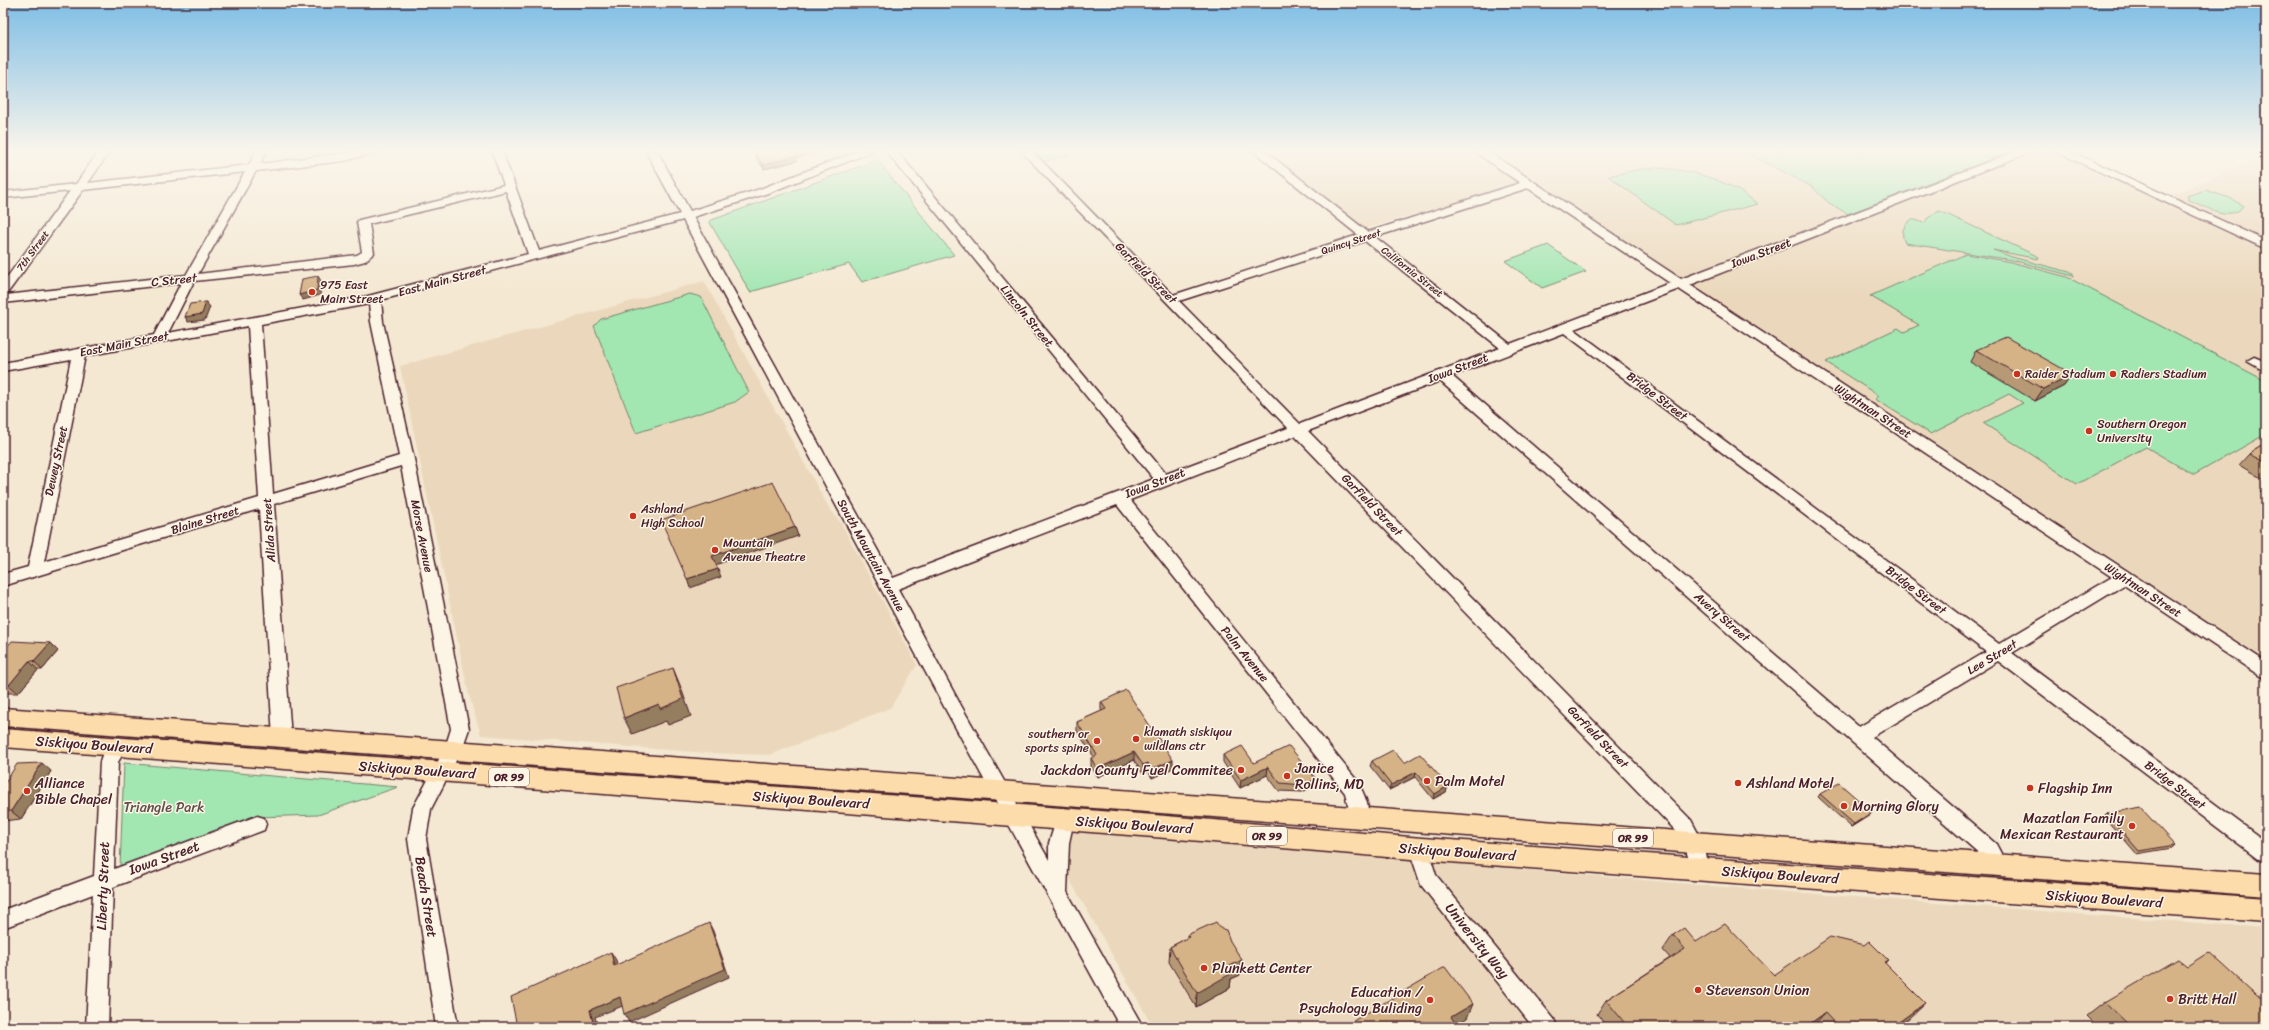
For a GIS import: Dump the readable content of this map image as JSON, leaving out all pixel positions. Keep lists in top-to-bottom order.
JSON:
{
  "streets": {
    "main road": ["Siskiyou Boulevard", "OR 99"],
    "street": [
      "Quincy Street",
      "7th Street",
      "Iowa Street",
      "California Street",
      "Garfield Street",
      "C Street",
      "East Main Street",
      "Lincoln Street",
      "Bridge Street",
      "Wightman Street",
      "Dewey Street",
      "Blaine Street",
      "Alida Street",
      "Morse Avenue",
      "South Mountain Avenue",
      "Avery Street",
      "Palm Avenue",
      "Lee Street",
      "Liberty Street",
      "Beach Street",
      "University Way"
    ]
  },
  "crossings": [
    ["Quincy Street", "California Street"],
    ["Quincy Street", "Garfield Street"],
    ["Iowa Street", "California Street"],
    ["Iowa Street", "Garfield Street"],
    ["Iowa Street", "Lincoln Street"],
    ["Iowa Street", "Bridge Street"],
    ["Iowa Street", "Wightman Street"],
    ["Iowa Street", "South Mountain Avenue"],
    ["Iowa Street", "Avery Street"],
    ["Iowa Street", "Palm Avenue"],
    ["Iowa Street", "Liberty Street"],
    ["Garfield Street", "Siskiyou Boulevard"],
    ["East Main Street", "Dewey Street"],
    ["East Main Street", "Alida Street"],
    ["East Main Street", "Morse Avenue"],
    ["East Main Street", "South Mountain Avenue"],
    ["Bridge Street", "Lee Street"],
    ["Wightman Street", "Lee Street"],
    ["Dewey Street", "Blaine Street"],
    ["Blaine Street", "Alida Street"],
    ["Blaine Street", "Morse Avenue"],
    ["Alida Street", "Siskiyou Boulevard"],
    ["Morse Avenue", "Siskiyou Boulevard"],
    ["Morse Avenue", "Beach Street"],
    ["South Mountain Avenue", "Siskiyou Boulevard"],
    ["Avery Street", "Lee Street"],
    ["Avery Street", "Siskiyou Boulevard"],
    ["Palm Avenue", "Siskiyou Boulevard"],
    ["Siskiyou Boulevard", "Liberty Street"],
    ["Siskiyou Boulevard", "Beach Street"],
    ["Siskiyou Boulevard", "University Way"]
  ],
  "parks": ["Triangle Park"],
  "places": [
    "975 East Main Street",
    "Raider Stadium",
    "Radiers Stadium",
    "Southern Oregon University",
    "Ashland High School",
    "Mountain Avenue Theatre",
    "klamath siskiyou wildlans ctr",
    "southern or sports spine",
    "Jackdon County Fuel Commitee",
    "Janice Rollins, MD",
    "Palm Motel",
    "Ashland Motel",
    "Flagship Inn",
    "Alliance Bible Chapel",
    "Morning Glory",
    "Mazatlan Family Mexican Restaurant",
    "Plunkett Center",
    "Stevenson Union",
    "Britt Hall",
    "Education / Psychology Buliding"
  ]
}
